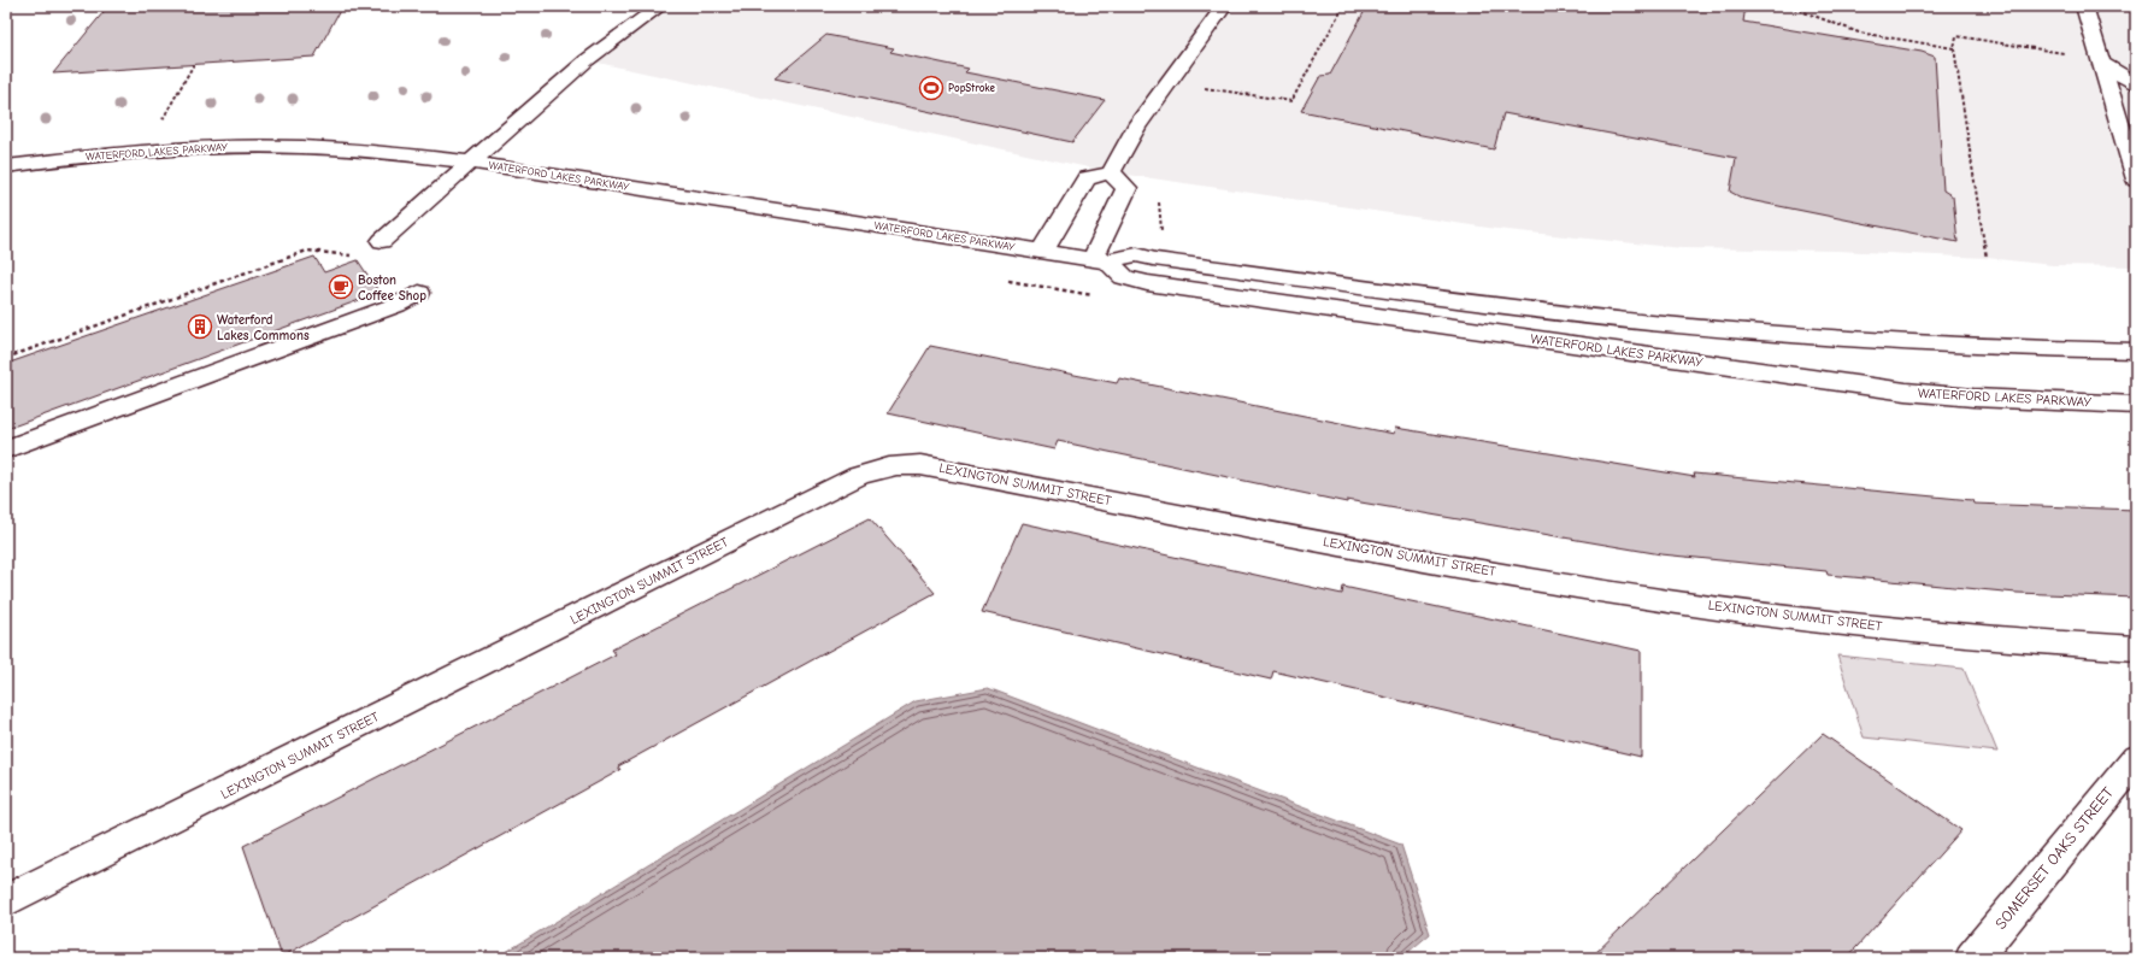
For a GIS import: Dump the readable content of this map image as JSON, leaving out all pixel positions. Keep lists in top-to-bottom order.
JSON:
{
  "streets": {
    "street": ["WATERFORD LAKES PARKWAY", "LEXINGTON SUMMIT STREET", "SOMERSET OAKS STREET"]
  },
  "places": {
    "sports": ["PopStroke"],
    "cafe": ["Boston Coffee Shop"],
    "building": ["Waterford Lakes Commons"]
  }
}
